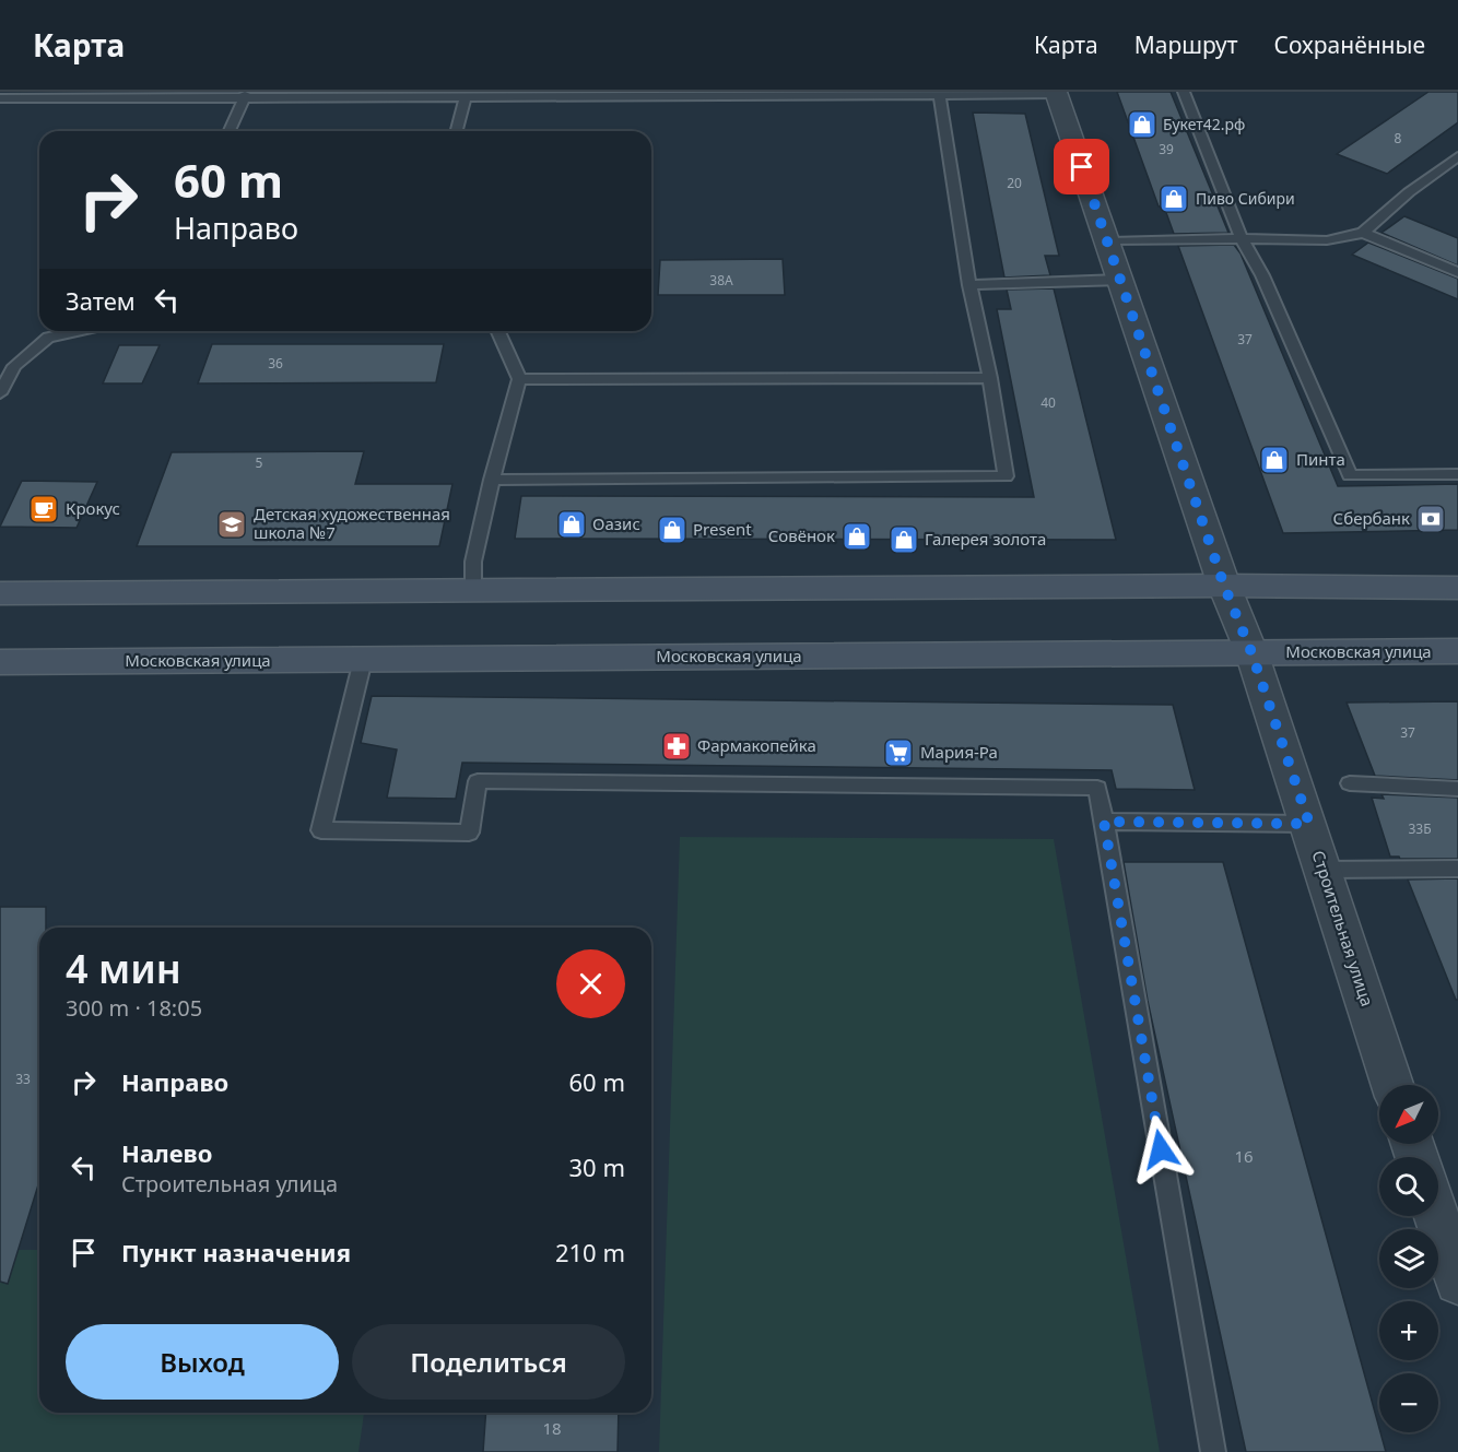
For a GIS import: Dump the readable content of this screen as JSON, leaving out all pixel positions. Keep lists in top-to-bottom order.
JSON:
{
  "streets": {
    "main road": ["Московская улица"],
    "street": ["Строительная улица"]
  },
  "crossings": [
    ["Московская улица", "Строительная улица"]
  ],
  "places": {
    "shop": [
      "Букет42.рф",
      "Пиво Сибири",
      "Пинта",
      "Оазис",
      "Present",
      "Совёнок",
      "Галерея золота"
    ],
    "cafe": ["Крокус"],
    "bank": ["Сбербанк"],
    "school or university": ["Детская художественная школа №7"],
    "pharmacy": ["Фармакопейка"],
    "supermarket": ["Мария-Ра"]
  },
  "house_numbers": [
    "8",
    "39",
    "20",
    "38А",
    "37",
    "36",
    "40",
    "5",
    "37",
    "33Б",
    "33",
    "16",
    "18"
  ],
  "north": "bottom left",
  "page": {
    "header": "Карта",
    "nav": ["Карта", "Маршрут", "Сохранённые"],
    "turn": ["60 m", "Направо"],
    "then": "Затем",
    "heading": ["4 мин", "300 m · 18:05"],
    "list": [
      {
        "name": "Направо",
        "value": "60 m"
      },
      {
        "name": "Налево",
        "note": "Строительная улица",
        "value": "30 m"
      },
      {
        "name": "Пункт назначения",
        "value": "210 m"
      }
    ],
    "map_buttons": ["+", "−"],
    "buttons": ["Выход", "Поделиться"]
  }
}
